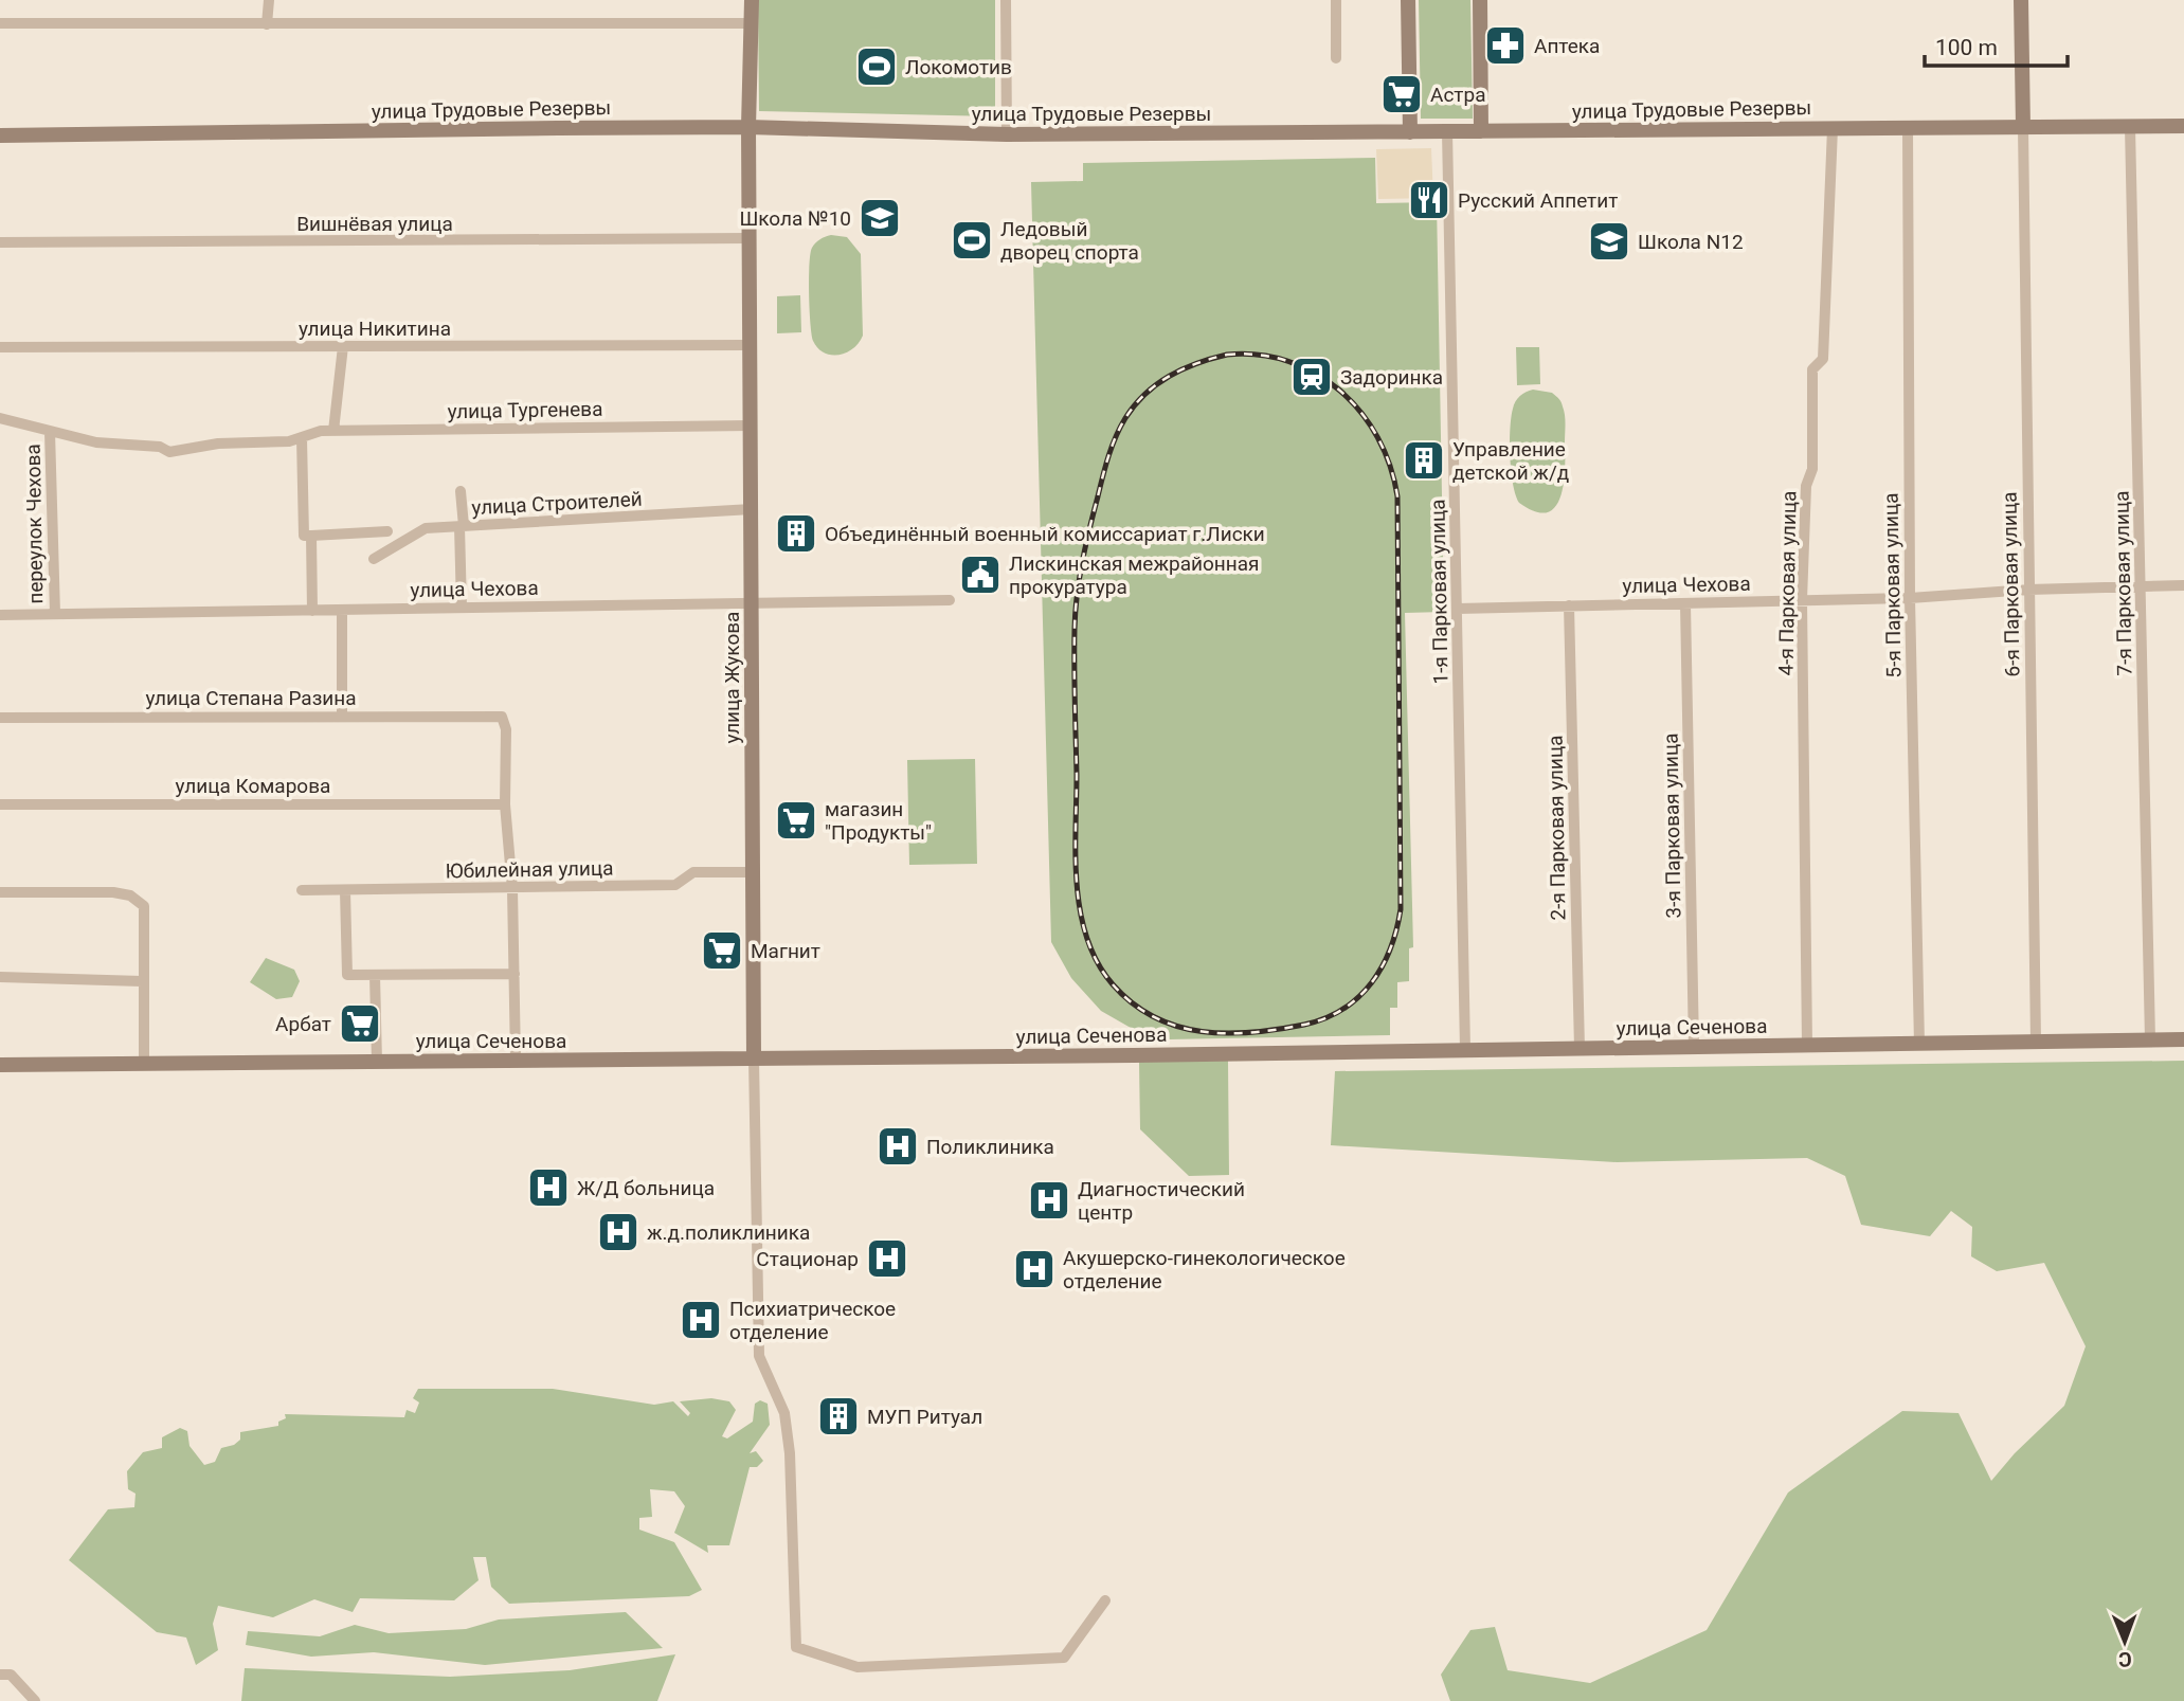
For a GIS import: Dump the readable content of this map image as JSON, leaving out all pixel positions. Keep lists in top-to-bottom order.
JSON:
{
  "streets": {
    "main road": ["улица Трудовые Резервы", "улица Жукова", "улица Сеченова"],
    "street": [
      "Вишнёвая улица",
      "улица Никитина",
      "улица Тургенева",
      "улица Строителей",
      "переулок Чехова",
      "4-я Парковая улица",
      "7-я Парковая улица",
      "улица Чехова",
      "6-я Парковая улица",
      "5-я Парковая улица",
      "1-я Парковая улица",
      "улица Степана Разина",
      "улица Комарова",
      "3-я Парковая улица",
      "2-я Парковая улица",
      "Юбилейная улица"
    ]
  },
  "crossings": [
    ["улица Трудовые Резервы", "4-я Парковая улица"],
    ["улица Трудовые Резервы", "7-я Парковая улица"],
    ["улица Трудовые Резервы", "6-я Парковая улица"],
    ["улица Трудовые Резервы", "5-я Парковая улица"],
    ["улица Трудовые Резервы", "1-я Парковая улица"],
    ["улица Трудовые Резервы", "улица Жукова"],
    ["Вишнёвая улица", "улица Жукова"],
    ["улица Никитина", "улица Жукова"],
    ["улица Тургенева", "переулок Чехова"],
    ["улица Тургенева", "улица Жукова"],
    ["улица Строителей", "улица Жукова"],
    ["переулок Чехова", "улица Чехова"],
    ["4-я Парковая улица", "улица Чехова"],
    ["4-я Парковая улица", "улица Сеченова"],
    ["7-я Парковая улица", "улица Чехова"],
    ["7-я Парковая улица", "улица Сеченова"],
    ["улица Чехова", "6-я Парковая улица"],
    ["улица Чехова", "5-я Парковая улица"],
    ["улица Чехова", "1-я Парковая улица"],
    ["улица Чехова", "улица Жукова"],
    ["улица Чехова", "3-я Парковая улица"],
    ["улица Чехова", "2-я Парковая улица"],
    ["6-я Парковая улица", "улица Сеченова"],
    ["5-я Парковая улица", "улица Сеченова"],
    ["1-я Парковая улица", "улица Сеченова"],
    ["улица Жукова", "Юбилейная улица"],
    ["улица Жукова", "улица Сеченова"],
    ["улица Степана Разина", "улица Комарова"],
    ["3-я Парковая улица", "улица Сеченова"],
    ["2-я Парковая улица", "улица Сеченова"]
  ],
  "places": {
    "pharmacy": ["Аптека"],
    "sports": ["Локомотив", "Ледовый дворец спорта"],
    "supermarket": [
      "Астра",
      "магазин \"Продукты\"",
      "Магнит",
      "Арбат"
    ],
    "restaurant": ["Русский Аппетит"],
    "school or university": ["Школа №10", "Школа N12"],
    "station": ["Задоринка"],
    "building": ["Управление детской ж/д", "Объединённый военный комиссариат г.Лиски", "МУП Ритуал"],
    "public building": ["Лискинская межрайонная прокуратура"],
    "hospital": [
      "Поликлиника",
      "Ж/Д больница",
      "Диагностический центр",
      "ж.д.поликлиника",
      "Стационар",
      "Акушерско-гинекологическое отделение",
      "Психиатрическое отделение"
    ]
  },
  "scale_bar": "100 m",
  "north": "bottom"
}
